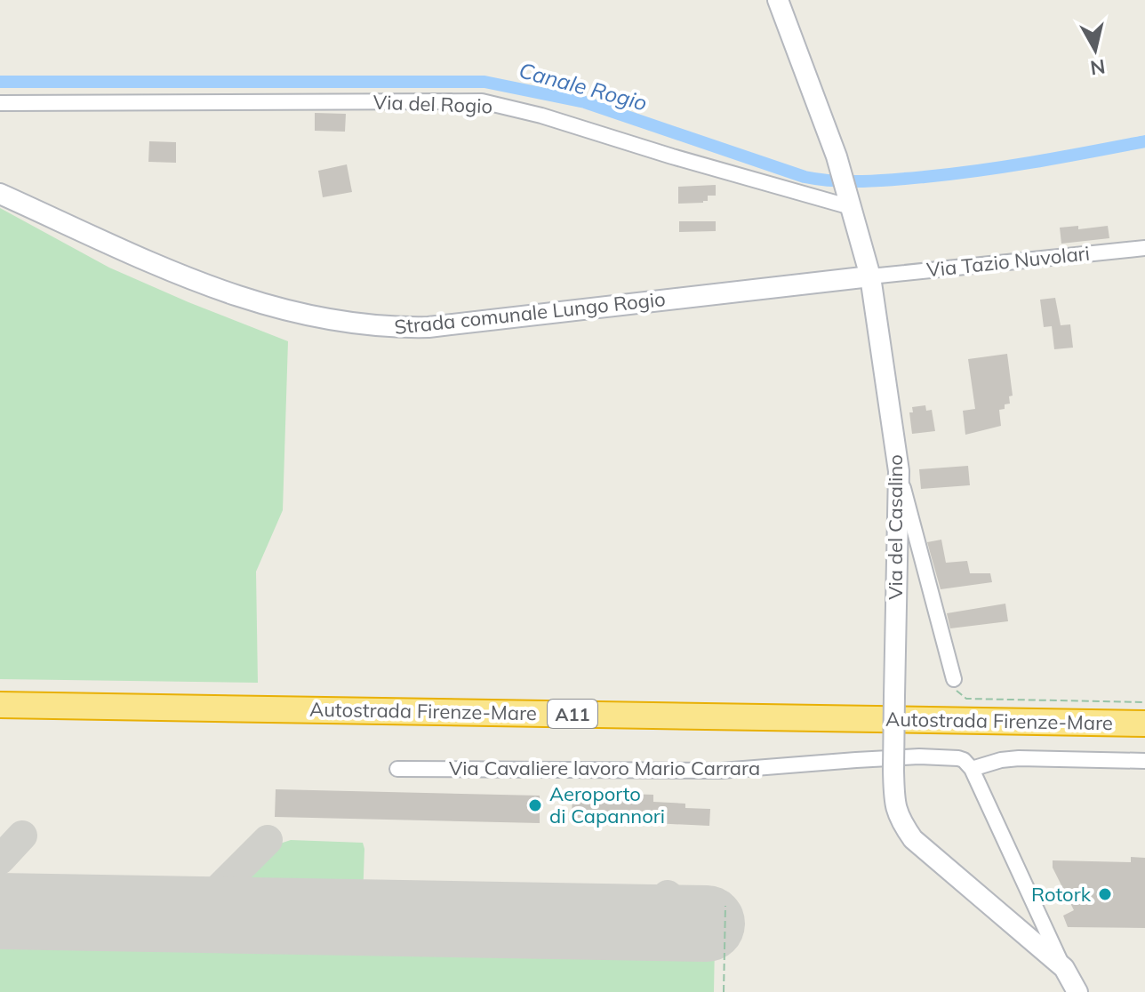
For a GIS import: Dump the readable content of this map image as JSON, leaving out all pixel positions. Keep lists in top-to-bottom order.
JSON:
{
  "streets": {
    "highway": ["Autostrada Firenze-Mare", "A11"],
    "street": [
      "Via del Rogio",
      "Via Tazio Nuvolari",
      "Strada comunale Lungo Rogio",
      "Via del Casalino",
      "Via Cavaliere lavoro Mario Carrara"
    ]
  },
  "crossings": [
    ["Via del Rogio", "Via del Casalino"],
    ["Via Tazio Nuvolari", "Strada comunale Lungo Rogio"],
    ["Via Tazio Nuvolari", "Via del Casalino"],
    ["Strada comunale Lungo Rogio", "Via del Casalino"]
  ],
  "water": ["Canale Rogio"],
  "places": ["Aeroporto di Capannori", "Rotork"],
  "north": "bottom"
}
